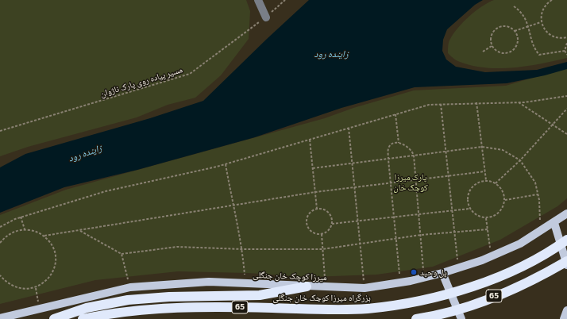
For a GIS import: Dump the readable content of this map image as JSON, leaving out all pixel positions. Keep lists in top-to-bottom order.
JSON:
{
  "streets": {
    "highway": ["65", "بزرگراه میرزا کوچک خان جنگلی"],
    "main road": ["میرزا کوچک خان جنگلی"],
    "path": ["مسیر پیاده روی پارک ناژوان"]
  },
  "water": ["زاینده رود"],
  "parks": ["پارک میرزا کوچک خان"],
  "places": ["پل وحید"]
}
